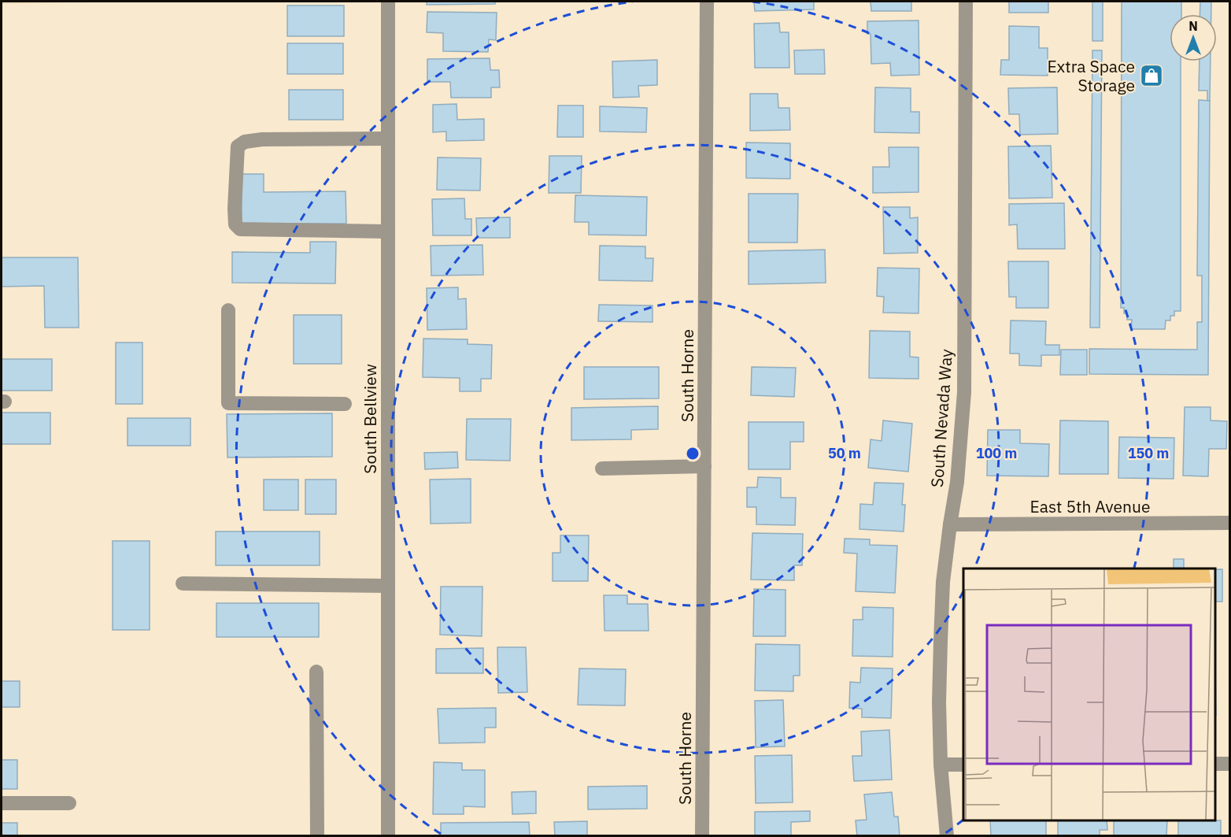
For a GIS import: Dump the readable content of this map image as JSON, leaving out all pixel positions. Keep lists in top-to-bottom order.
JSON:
{
  "streets": {
    "street": [
      "South Horne",
      "South Nevada Way",
      "South Bellview",
      "East 5th Avenue"
    ]
  },
  "crossings": [
    ["South Nevada Way", "East 5th Avenue"]
  ],
  "places": {
    "shop": ["Extra Space Storage"]
  },
  "north": "top",
  "rings": ["50 m", "100 m", "150 m"]
}
